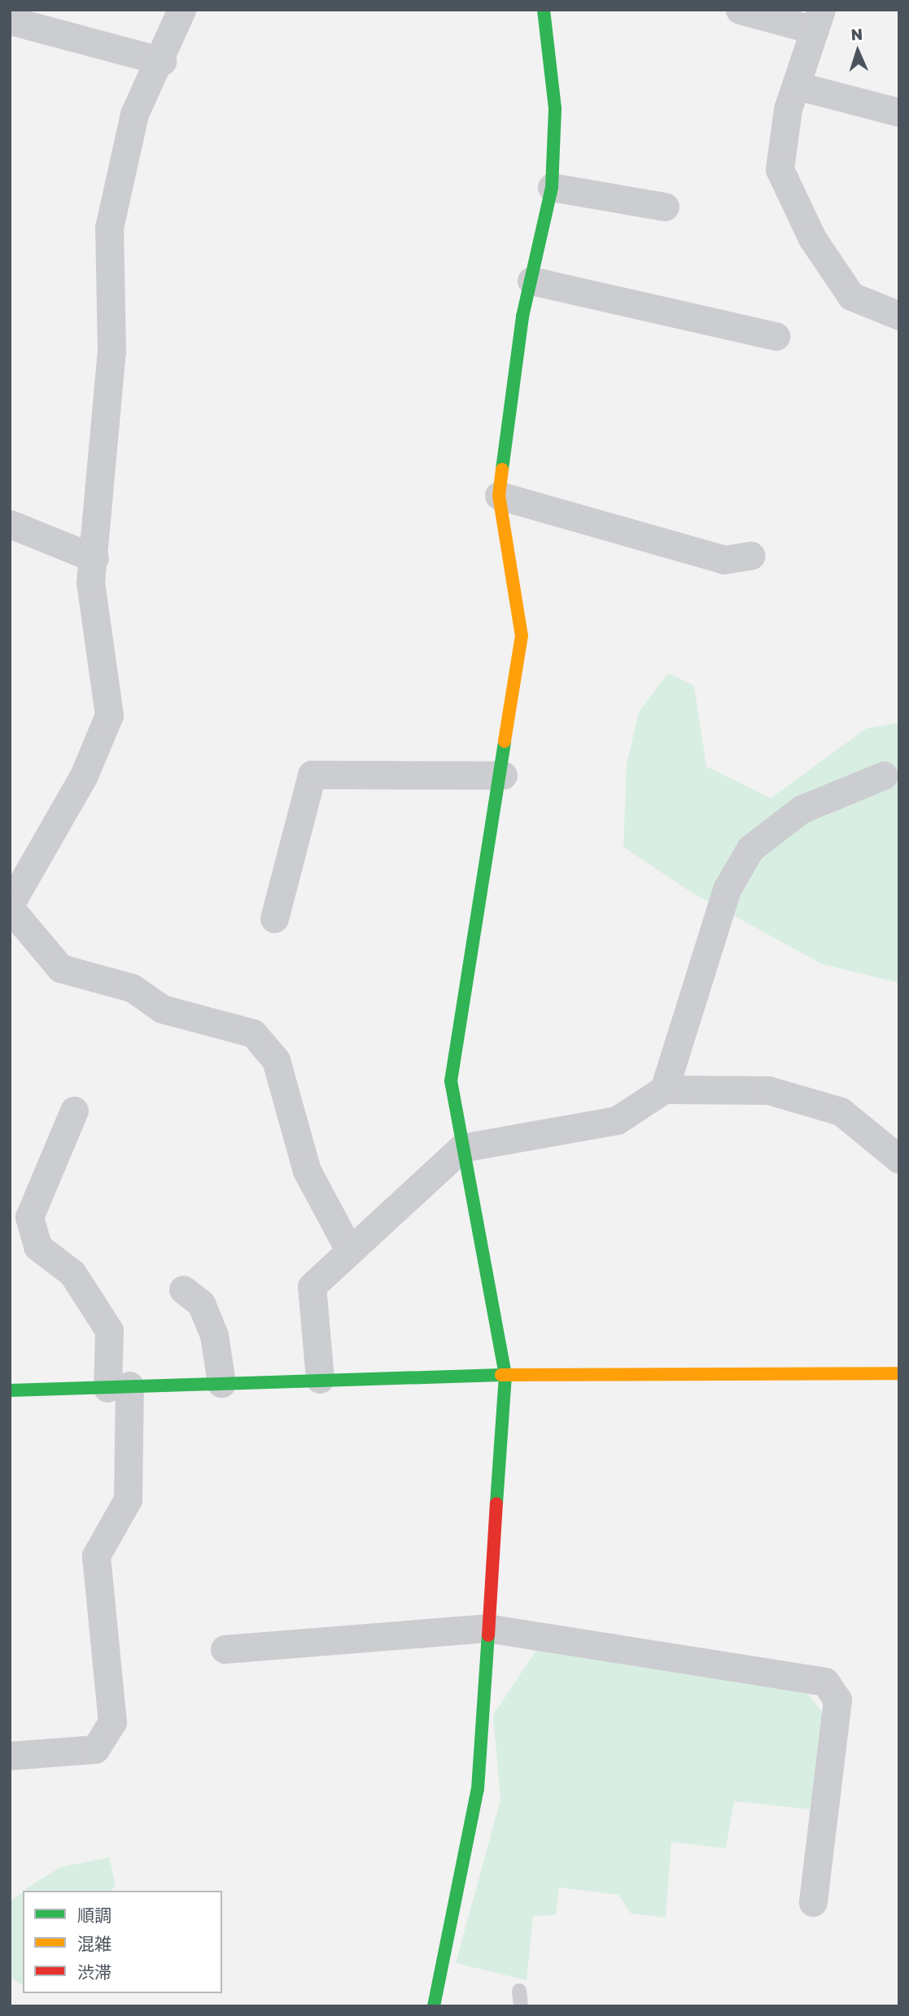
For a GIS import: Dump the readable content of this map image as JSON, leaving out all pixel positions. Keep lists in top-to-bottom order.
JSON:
{
  "legend": ["順調", "混雑", "渋滞"],
  "north": "top"
}
